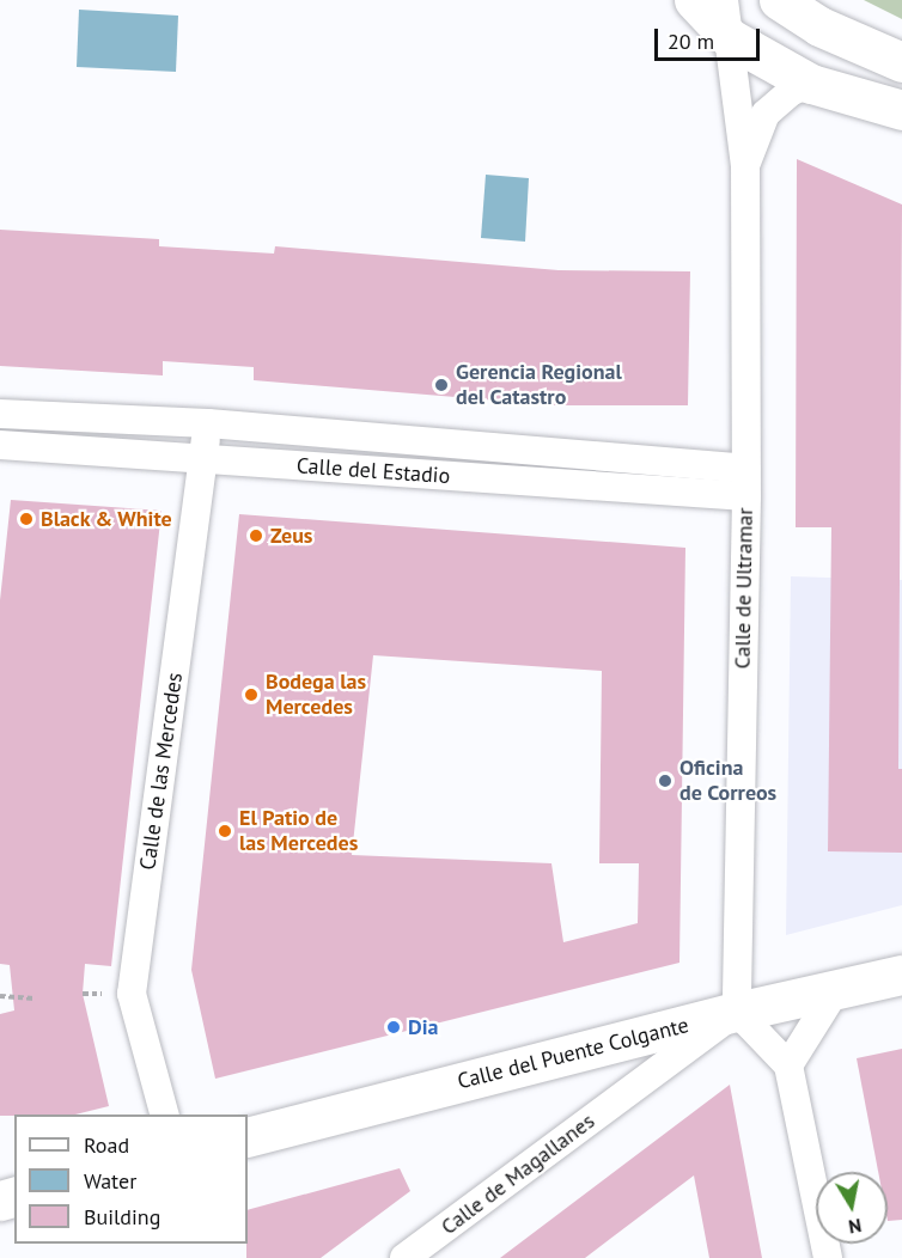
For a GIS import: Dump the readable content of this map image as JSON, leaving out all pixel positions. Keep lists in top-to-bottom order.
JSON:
{
  "streets": {
    "street": [
      "Calle del Estadio",
      "Calle de Ultramar",
      "Calle de las Mercedes",
      "Calle del Puente Colgante",
      "Calle de Magallanes"
    ]
  },
  "crossings": [
    ["Calle del Estadio", "Calle de Ultramar"],
    ["Calle del Estadio", "Calle de las Mercedes"],
    ["Calle de Ultramar", "Calle del Puente Colgante"],
    ["Calle de Ultramar", "Calle de Magallanes"],
    ["Calle del Puente Colgante", "Calle de Magallanes"]
  ],
  "places": [
    "Gerencia Regional del Catastro",
    "Black & White",
    "Zeus",
    "Bodega las Mercedes",
    "Oficina de Correos",
    "El Patio de las Mercedes",
    "Dia"
  ],
  "legend": ["Road", "Water", "Building"],
  "scale_bar": "20 m",
  "north": "bottom"
}
